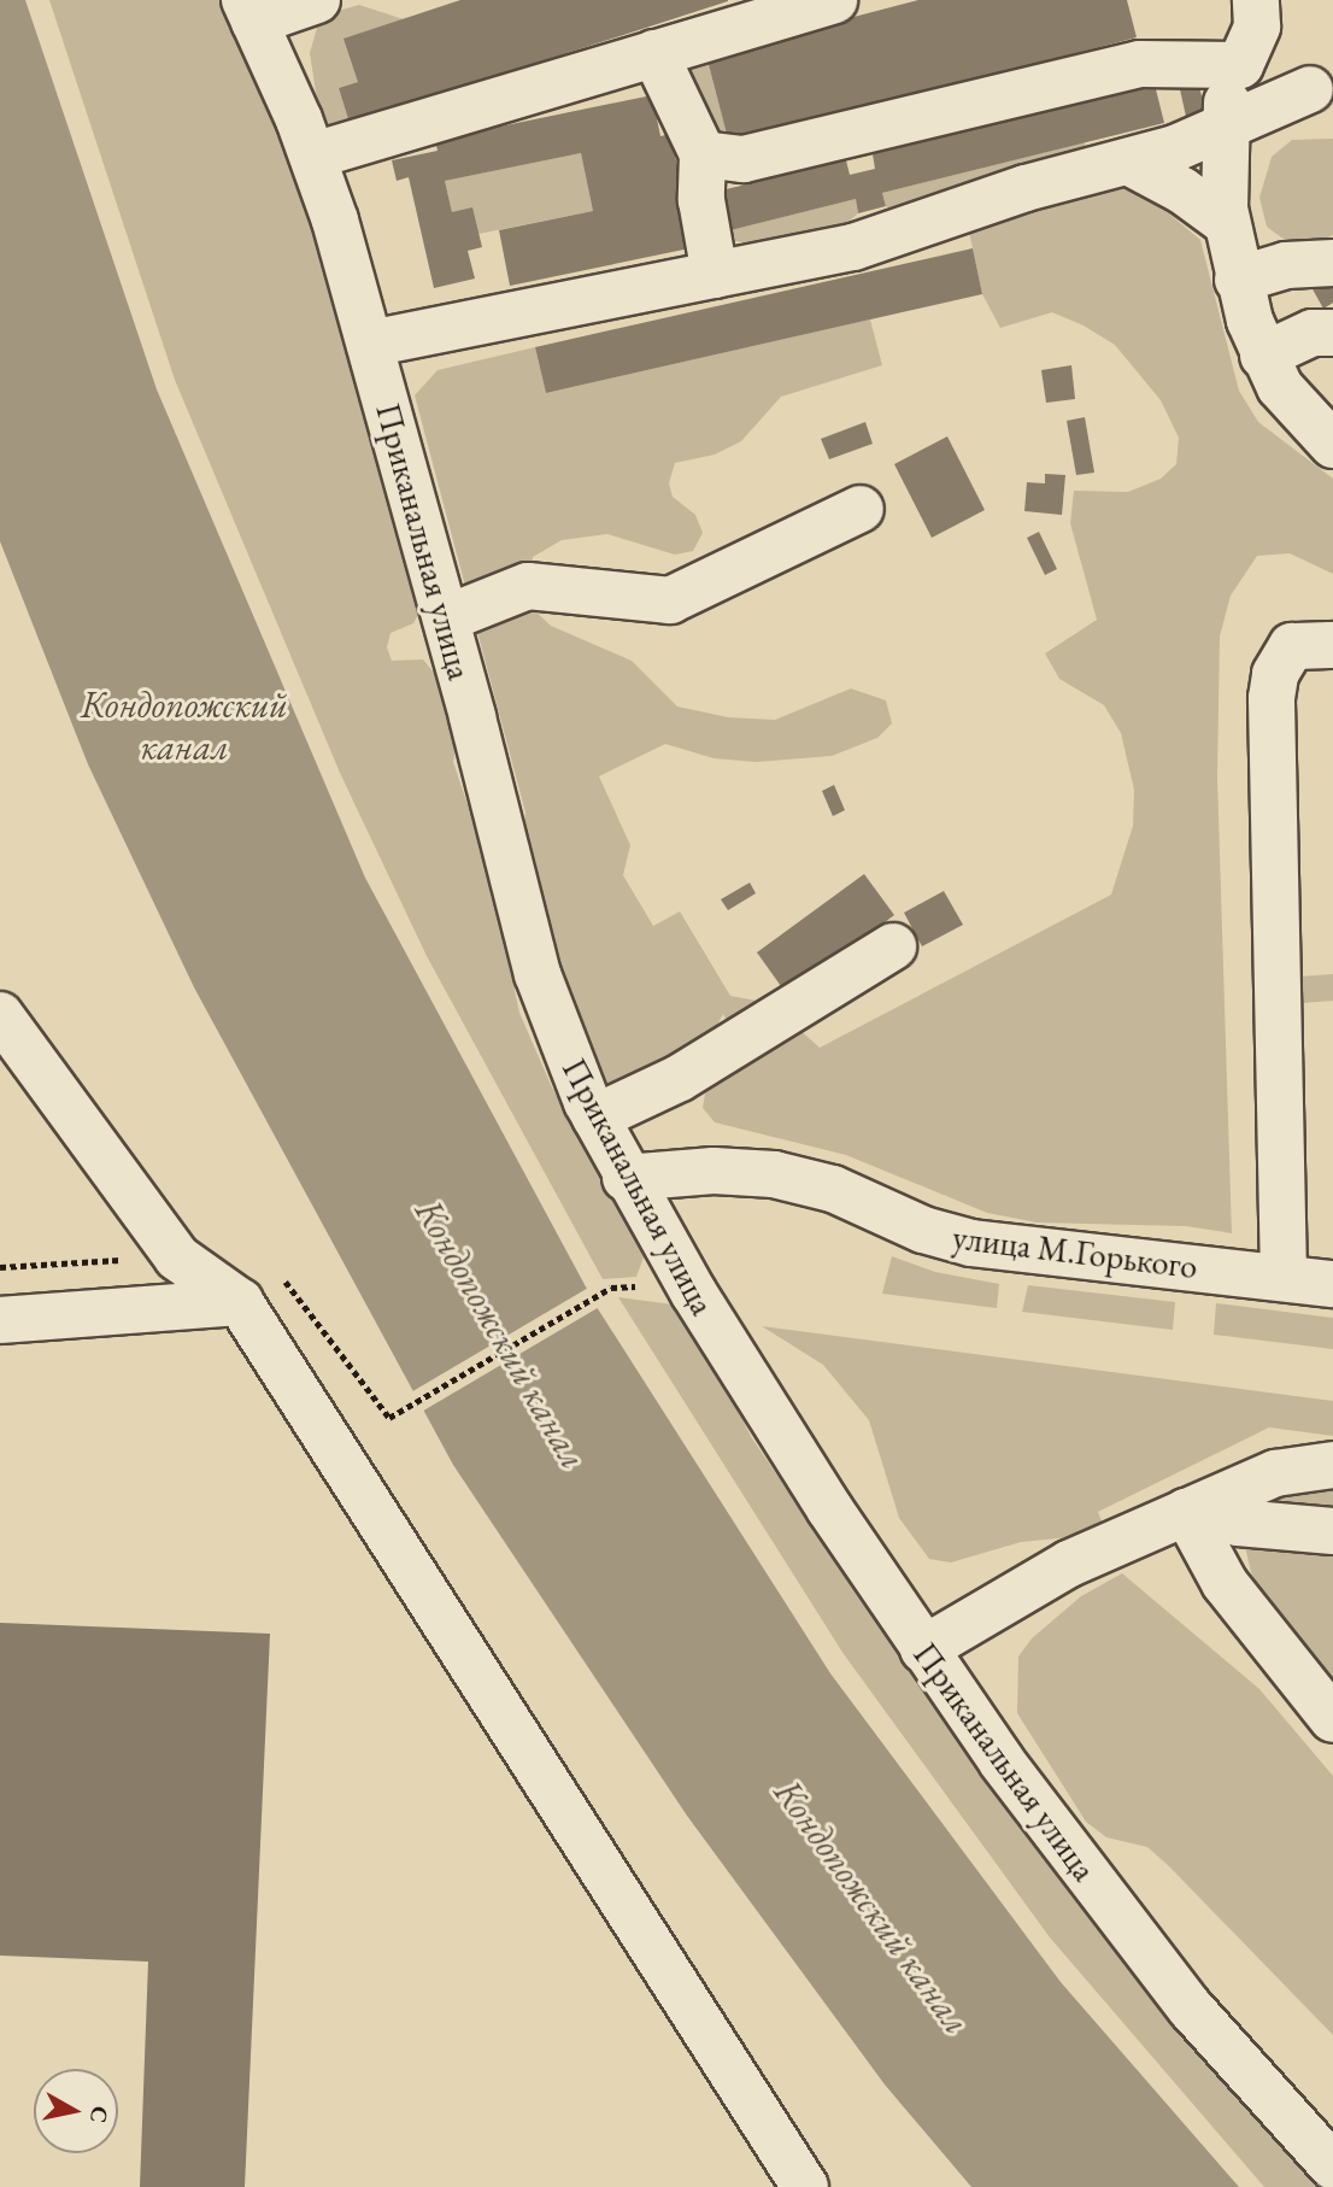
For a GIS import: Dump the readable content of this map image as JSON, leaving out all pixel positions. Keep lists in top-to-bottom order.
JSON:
{
  "streets": {
    "street": ["Приканальная улица", "улица М.Горького"]
  },
  "crossings": [
    ["Приканальная улица", "улица М.Горького"]
  ],
  "water": ["Кондопожский канал"],
  "north": "right"
}
